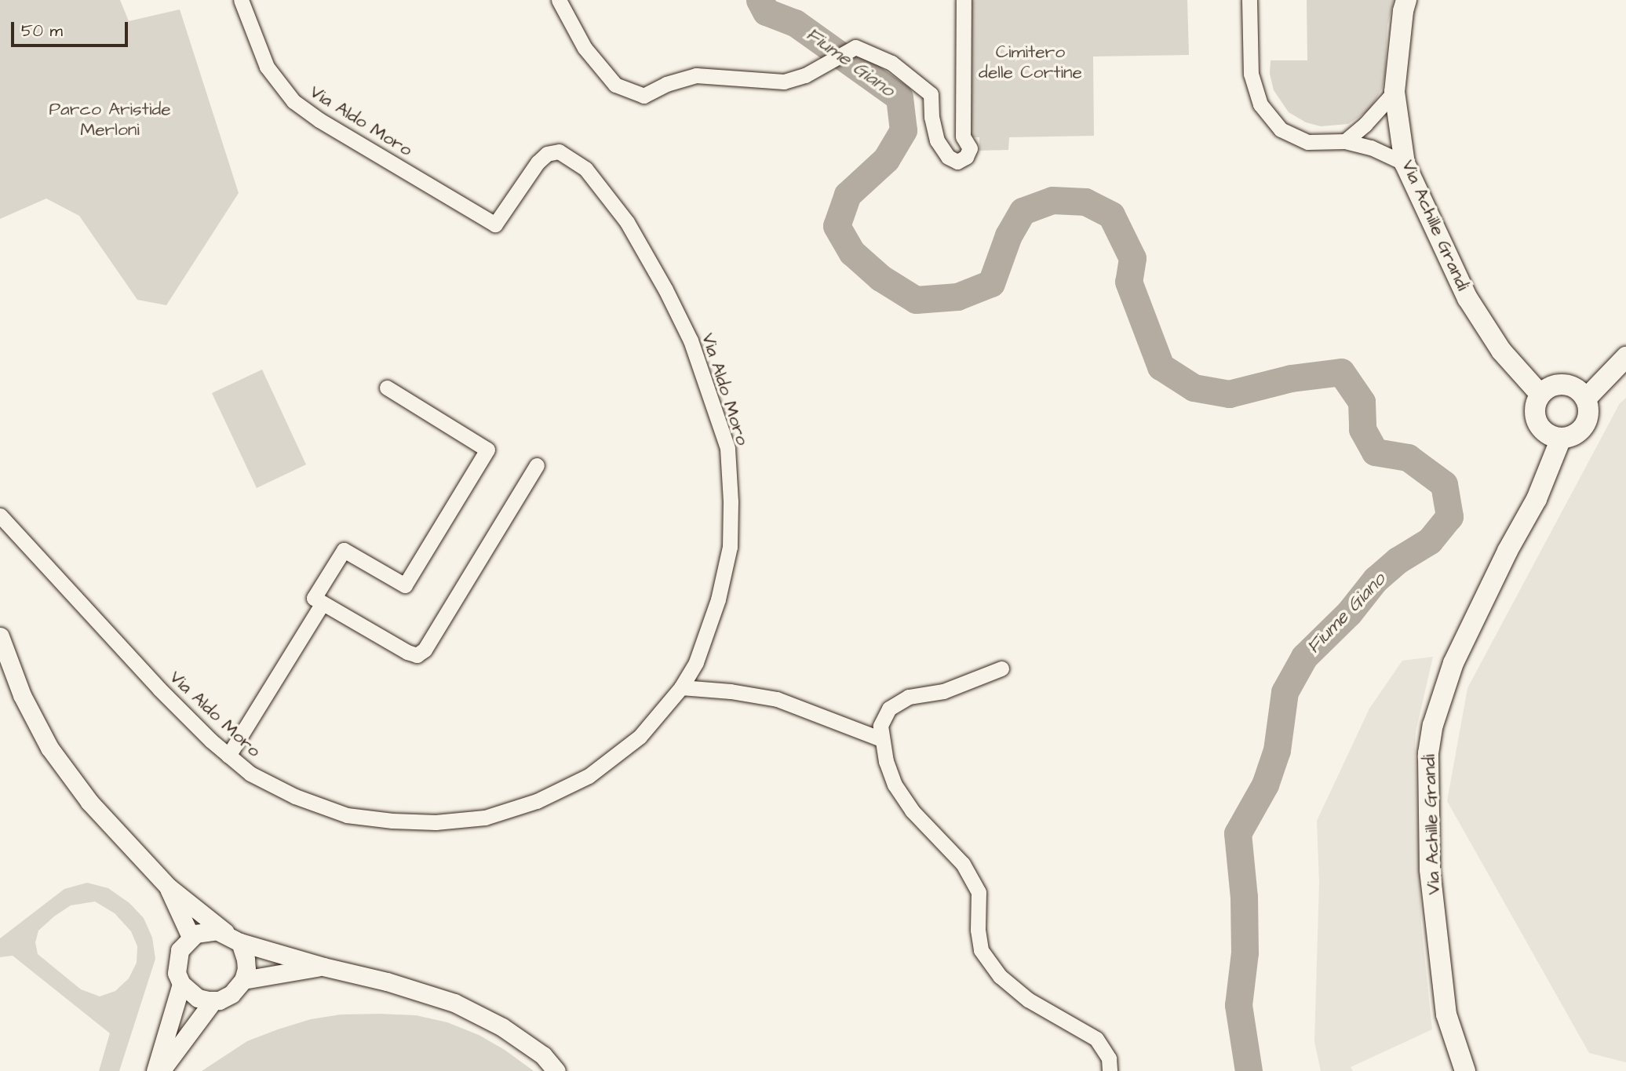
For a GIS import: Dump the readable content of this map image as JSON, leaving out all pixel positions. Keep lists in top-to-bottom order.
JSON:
{
  "streets": {
    "main road": ["Via Achille Grandi"],
    "street": ["Via Aldo Moro"]
  },
  "water": ["Fiume Giano"],
  "parks": ["Cimitero delle Cortine", "Parco Aristide Merloni"],
  "scale_bar": "50 m"
}
